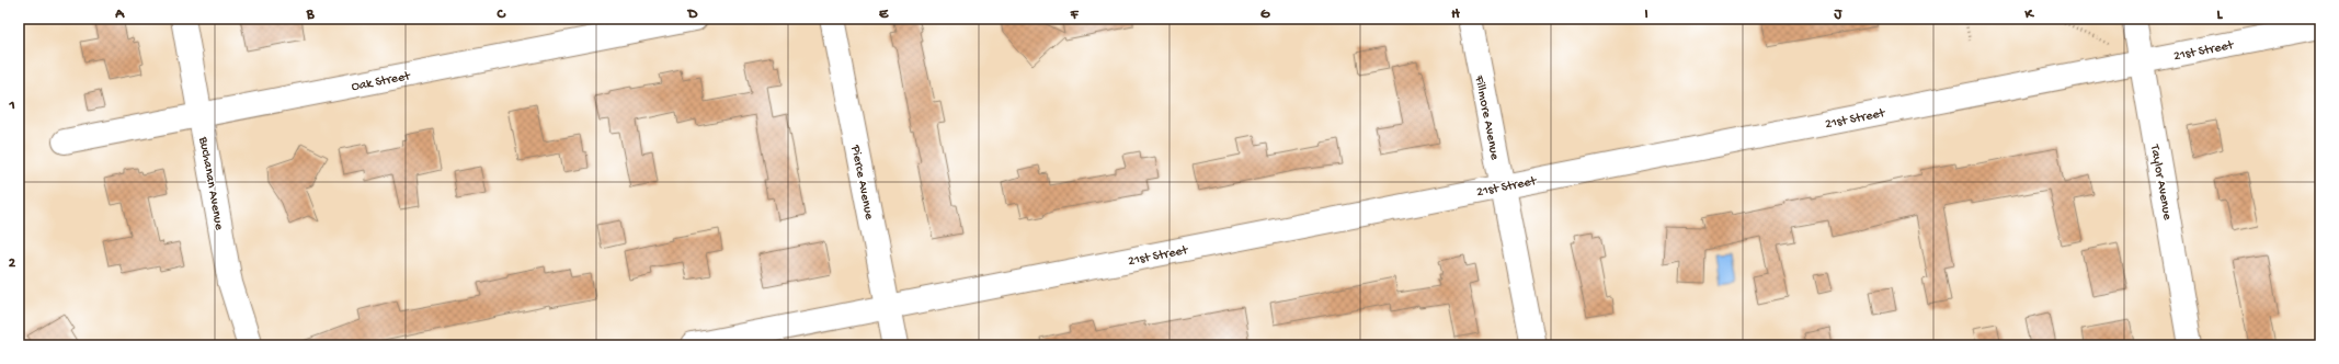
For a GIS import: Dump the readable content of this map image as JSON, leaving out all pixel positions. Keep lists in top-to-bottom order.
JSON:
{
  "streets": {
    "street": [
      "21st Street",
      "Oak Street",
      "Fillmore Avenue",
      "Pierce Avenue",
      "Taylor Avenue",
      "Buchanan Avenue"
    ]
  },
  "crossings": [
    ["21st Street", "Fillmore Avenue"],
    ["21st Street", "Pierce Avenue"],
    ["21st Street", "Taylor Avenue"],
    ["Oak Street", "Buchanan Avenue"]
  ],
  "grid": {
    "columns": [
      "A",
      "B",
      "C",
      "D",
      "E",
      "F",
      "G",
      "H",
      "I",
      "J",
      "K",
      "L"
    ],
    "rows": ["1", "2"]
  }
}
